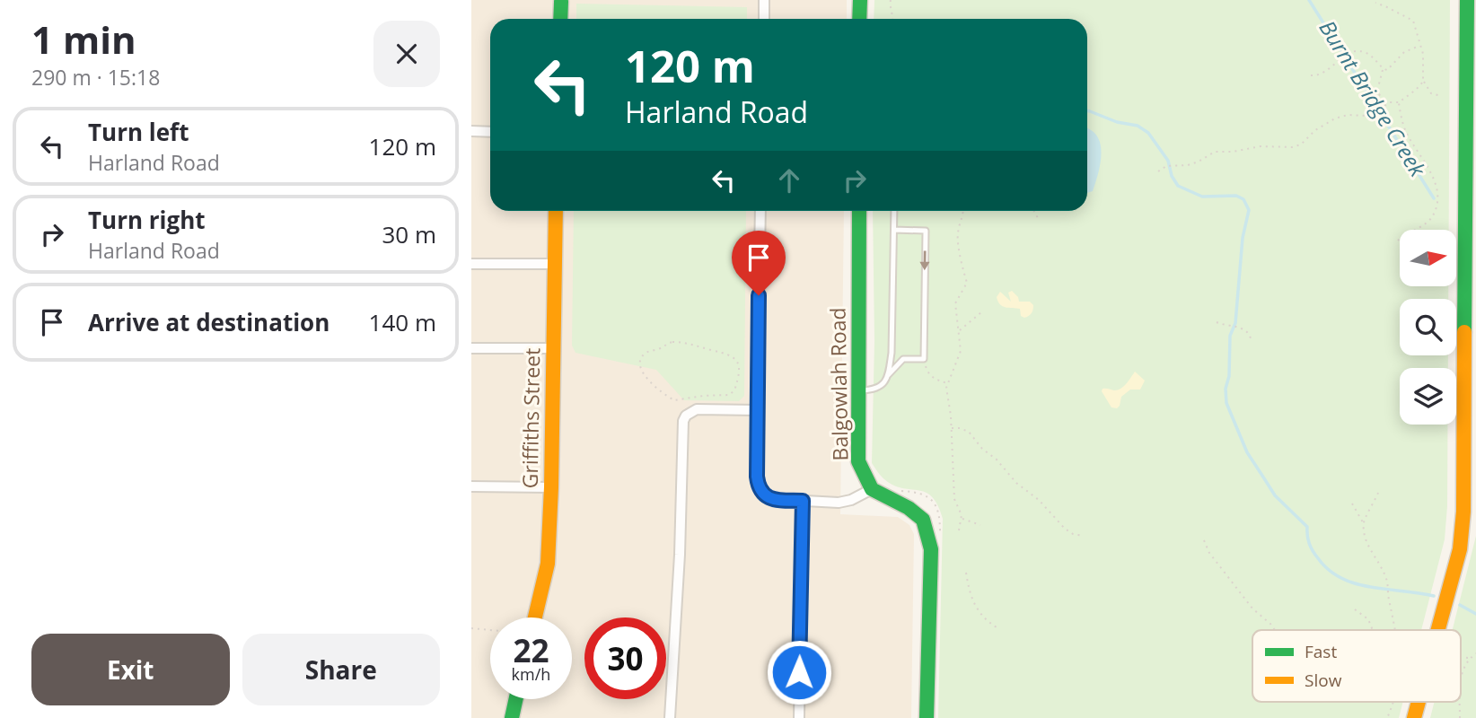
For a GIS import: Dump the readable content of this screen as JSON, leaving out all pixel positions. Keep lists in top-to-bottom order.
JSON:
{
  "streets": {
    "street": ["Balgowlah Road", "Griffiths Street"]
  },
  "water": ["Burnt Bridge Creek"],
  "legend": ["Fast", "Slow"],
  "north": "right",
  "page": {
    "heading": ["1 min", "290 m · 15:18"],
    "turn": ["120 m", "Harland Road"],
    "list": [
      {
        "name": "Turn left",
        "note": "Harland Road",
        "value": "120 m"
      },
      {
        "name": "Turn right",
        "note": "Harland Road",
        "value": "30 m"
      },
      {
        "name": "Arrive at destination",
        "value": "140 m"
      }
    ],
    "speed": "22 km/h",
    "limit": "30",
    "buttons": ["Exit", "Share"]
  }
}
